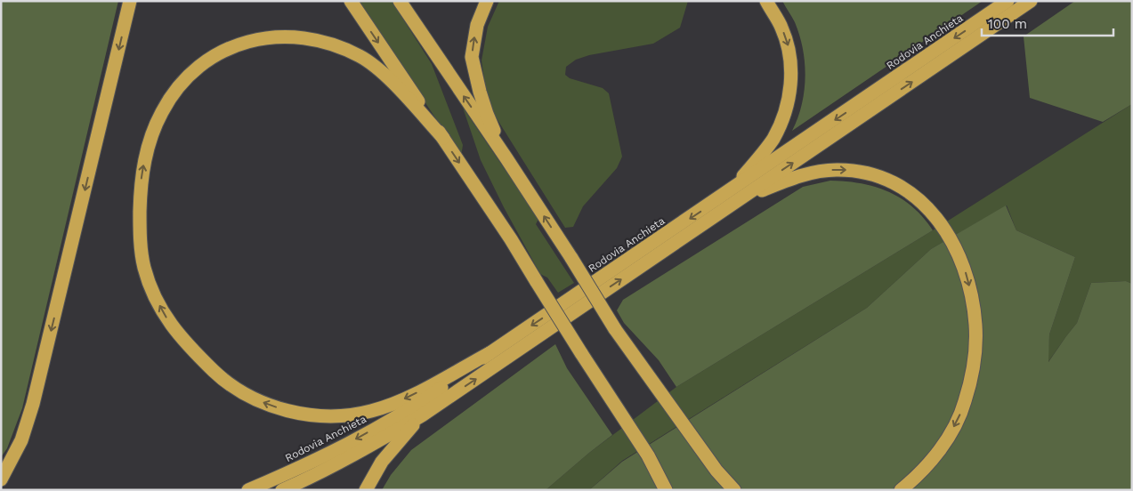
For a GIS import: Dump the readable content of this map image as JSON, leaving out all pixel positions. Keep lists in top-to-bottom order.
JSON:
{
  "streets": {
    "highway": ["Rodovia Anchieta"]
  },
  "scale_bar": "100 m"
}
